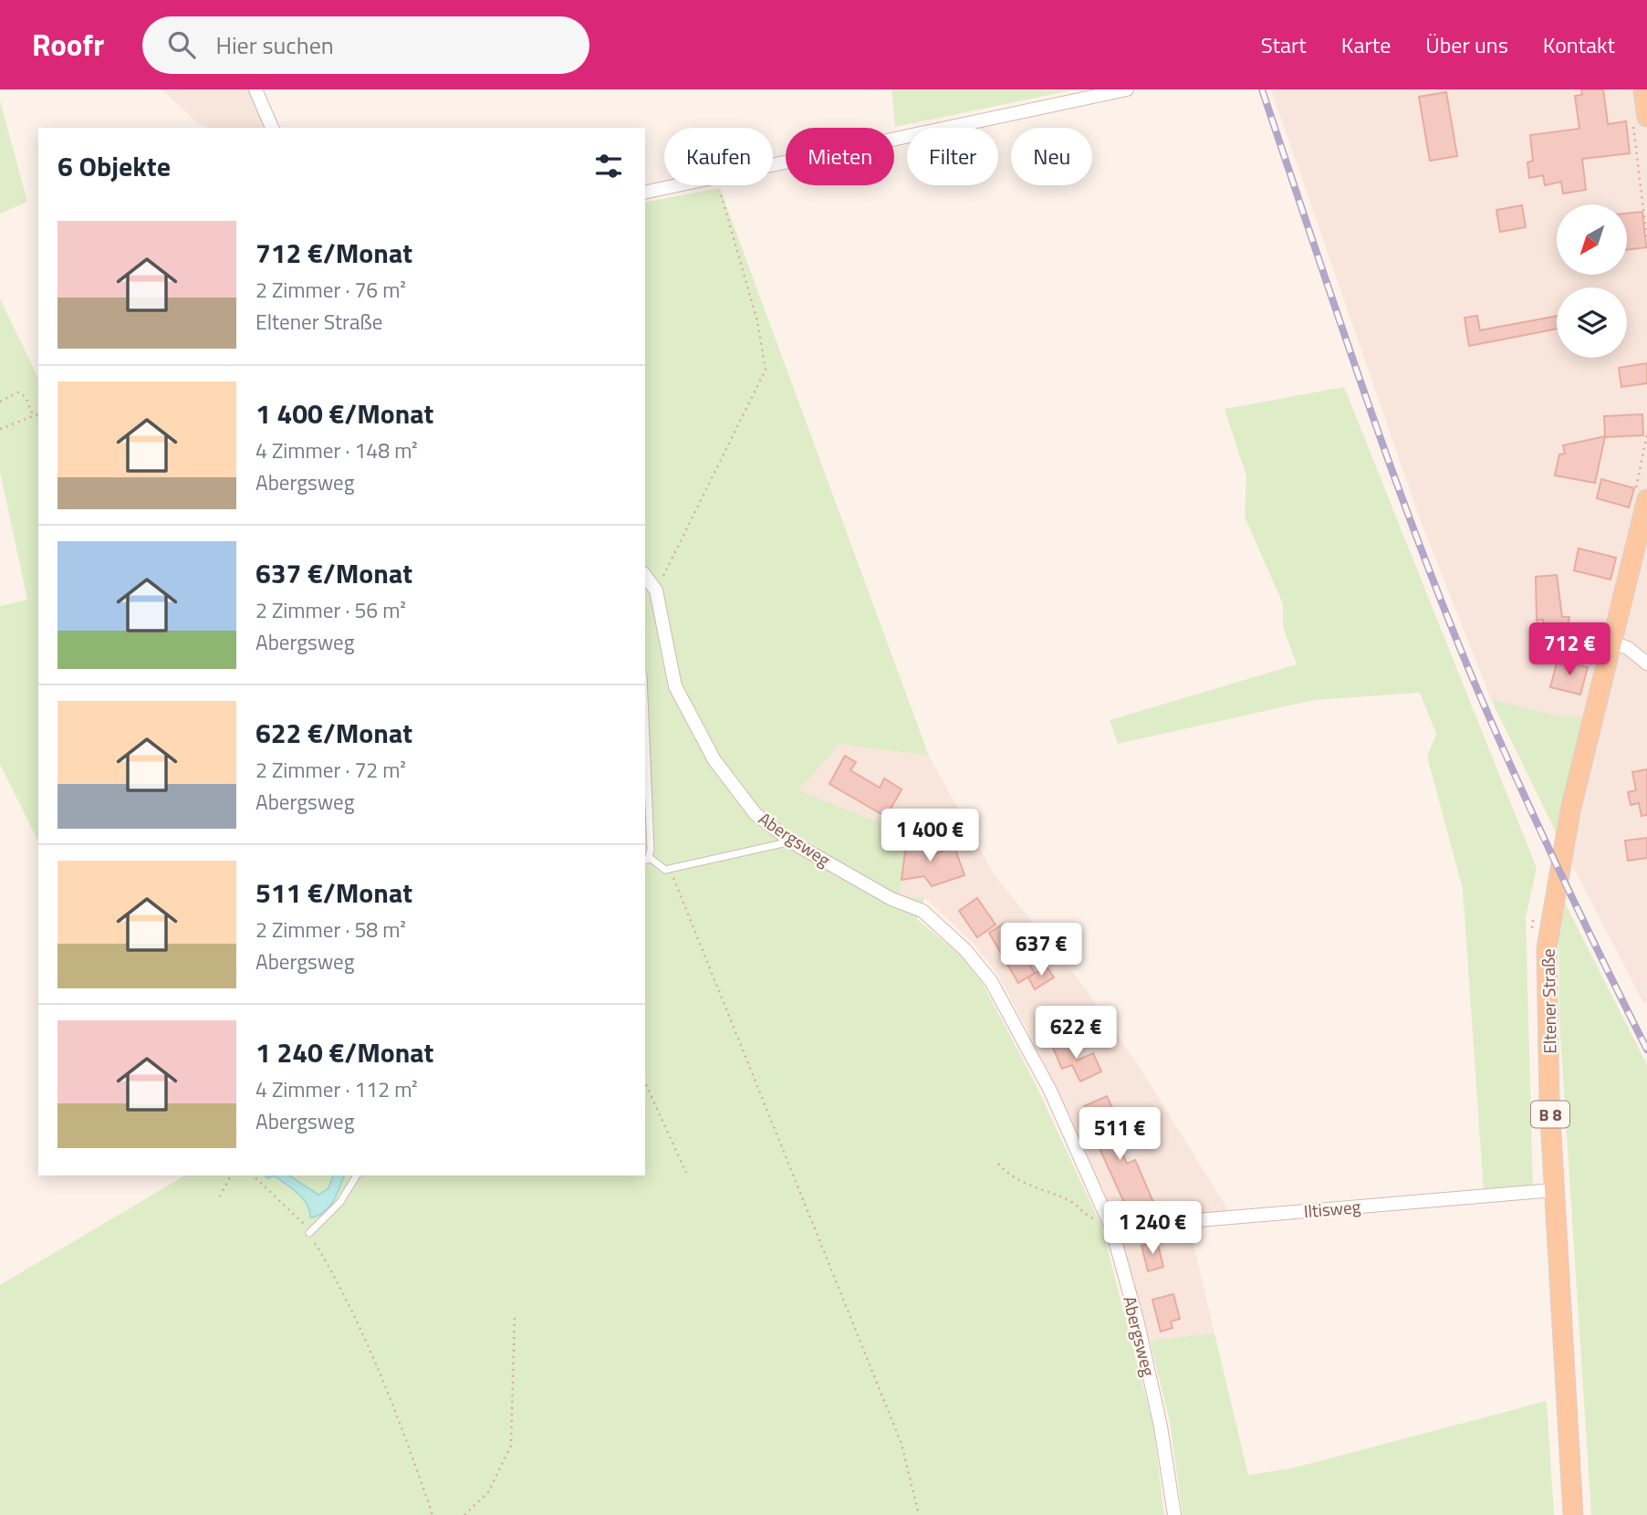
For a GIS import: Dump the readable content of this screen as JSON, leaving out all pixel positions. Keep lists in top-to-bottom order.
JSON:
{
  "streets": {
    "main road": ["Eltener Straße", "B 8"],
    "street": ["Abergsweg", "Iltisweg"]
  },
  "crossings": [
    ["Abergsweg", "Iltisweg"],
    ["Eltener Straße", "Iltisweg"]
  ],
  "north": "bottom left",
  "page": {
    "header": "Roofr",
    "search": "Hier suchen",
    "nav": [
      "Start",
      "Karte",
      "Über uns",
      "Kontakt"
    ],
    "chip": [
      "Kaufen",
      "Mieten",
      "Filter",
      "Neu"
    ],
    "heading": "6 Objekte",
    "list": [
      {
        "name": "712 €/Monat",
        "note": "2 Zimmer · 76 m² · Eltener Straße"
      },
      {
        "name": "1 400 €/Monat",
        "note": "4 Zimmer · 148 m² · Abergsweg"
      },
      {
        "name": "637 €/Monat",
        "note": "2 Zimmer · 56 m² · Abergsweg"
      },
      {
        "name": "622 €/Monat",
        "note": "2 Zimmer · 72 m² · Abergsweg"
      },
      {
        "name": "511 €/Monat",
        "note": "2 Zimmer · 58 m² · Abergsweg"
      },
      {
        "name": "1 240 €/Monat",
        "note": "4 Zimmer · 112 m² · Abergsweg"
      }
    ],
    "price": [
      "712 €",
      "1 400 €",
      "637 €",
      "622 €",
      "511 €",
      "1 240 €"
    ]
  }
}
